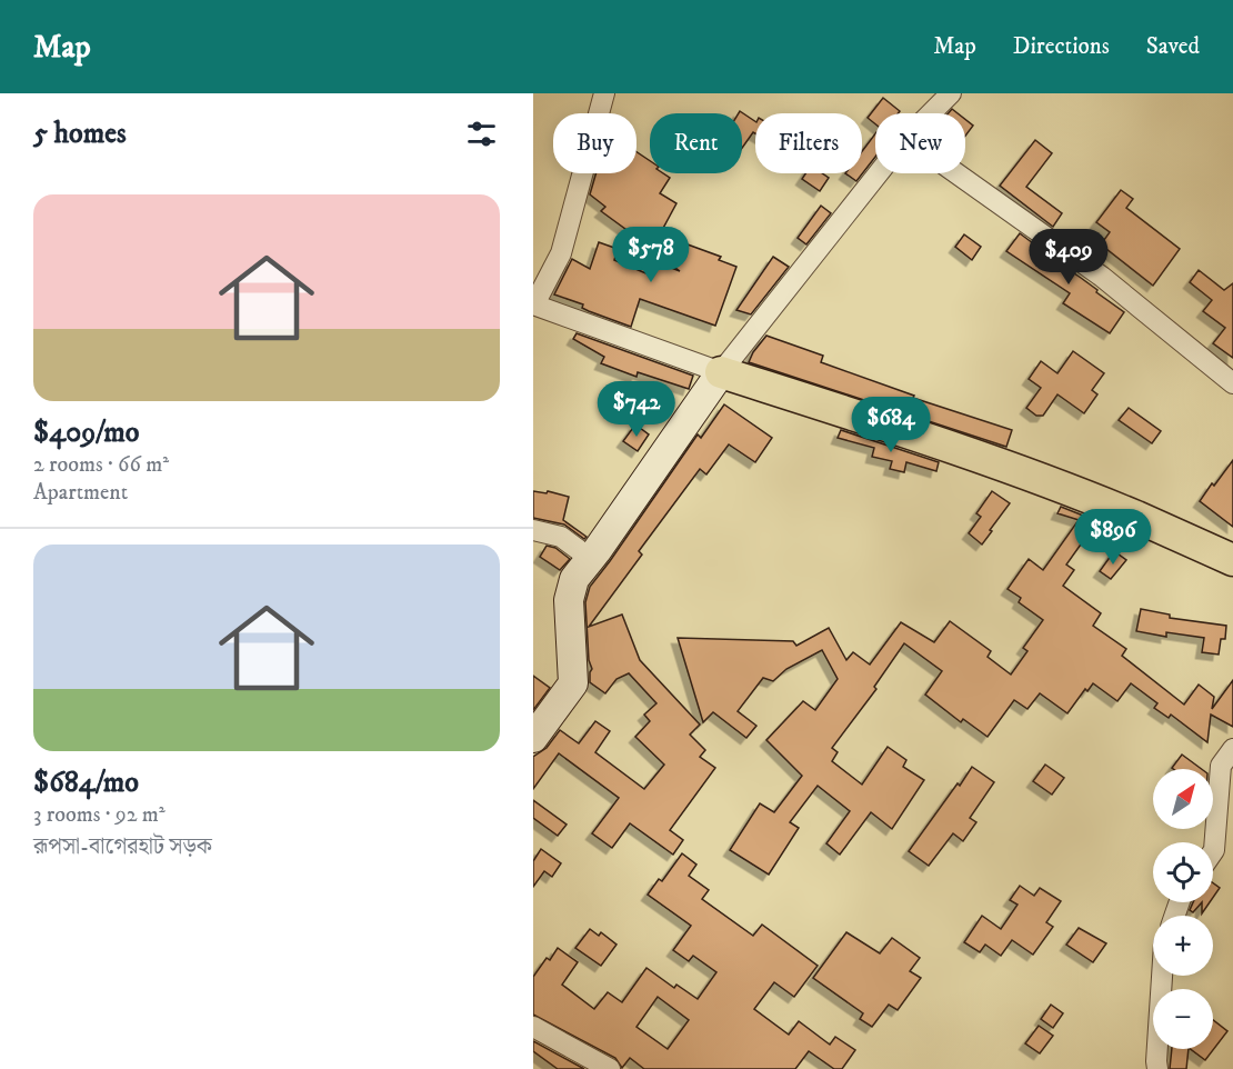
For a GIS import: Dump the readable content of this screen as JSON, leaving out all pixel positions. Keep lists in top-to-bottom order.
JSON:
{
  "north": "top right",
  "page": {
    "header": "Map",
    "nav": ["Map", "Directions", "Saved"],
    "heading": "5 homes",
    "chip": [
      "Buy",
      "Rent",
      "Filters",
      "New"
    ],
    "list": [
      {
        "name": "$409/mo",
        "note": "2 rooms · 66 m² · Apartment"
      },
      {
        "name": "$684/mo",
        "note": "3 rooms · 92 m² · রূপসা-বাগেরহাট সড়ক"
      }
    ],
    "price": [
      "$578",
      "$409",
      "$742",
      "$684",
      "$896"
    ],
    "map_buttons": ["+", "−"]
  }
}
